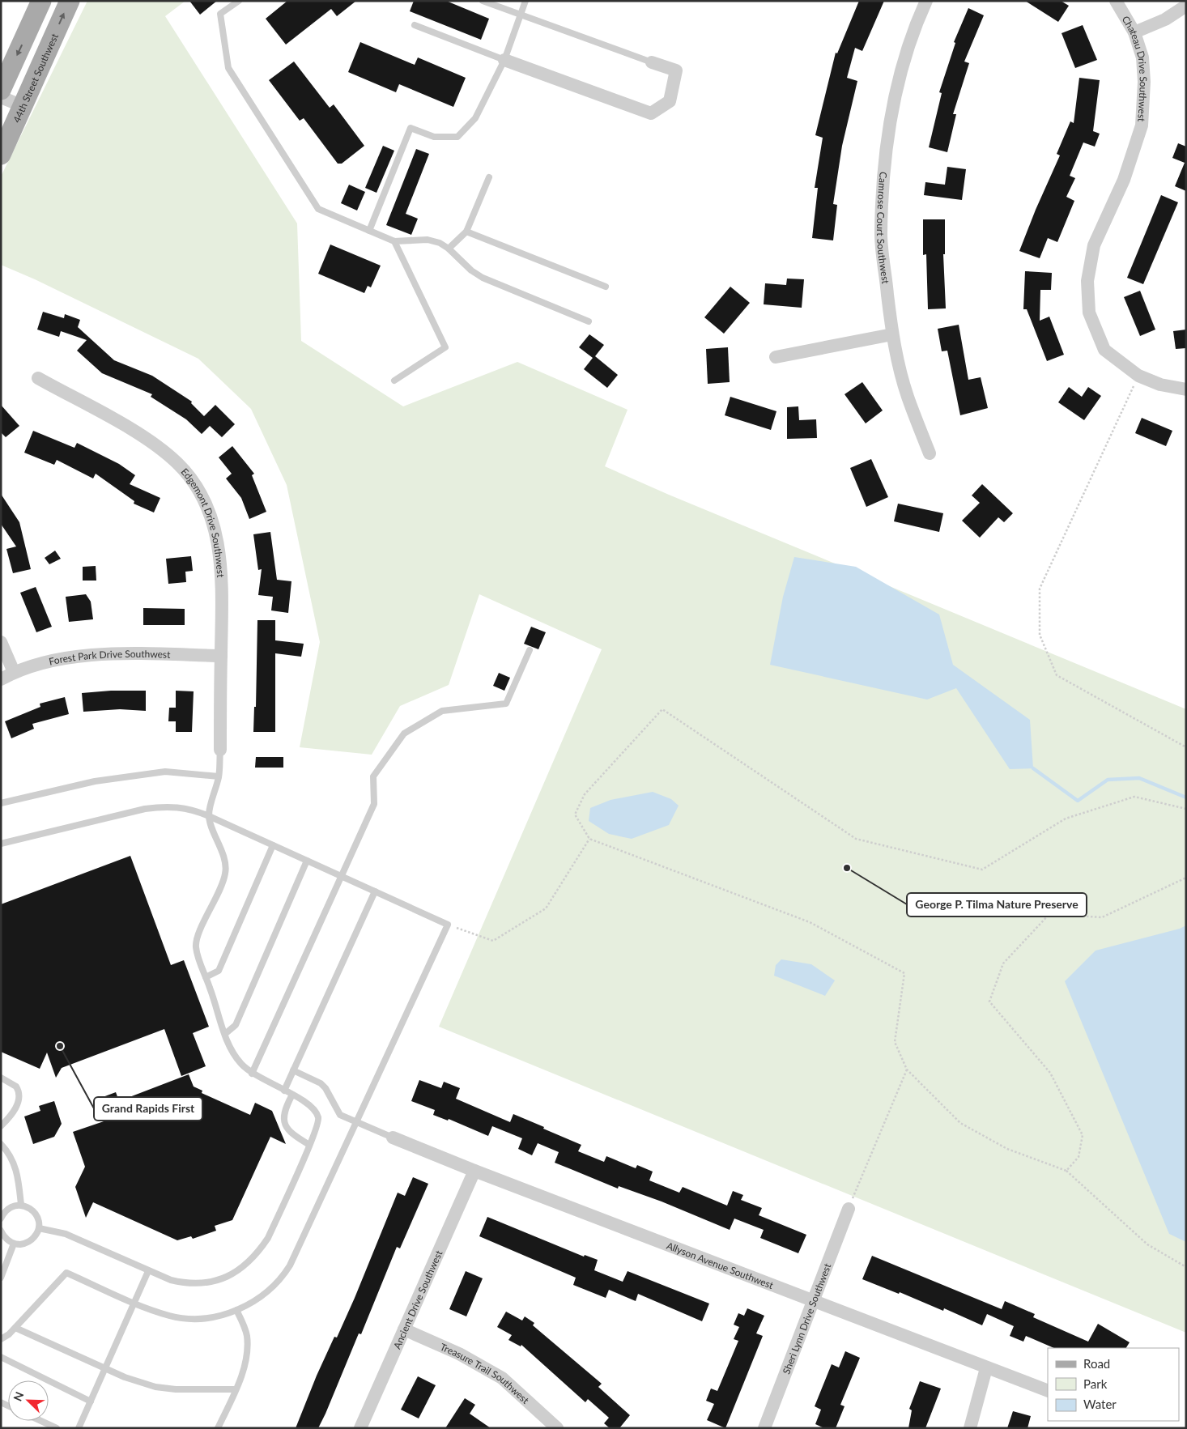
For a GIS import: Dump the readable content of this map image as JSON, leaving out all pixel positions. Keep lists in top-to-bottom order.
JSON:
{
  "streets": {
    "main road": ["44th Street Southwest"],
    "street": [
      "Chateau Drive Southwest",
      "Camrose Court Southwest",
      "Edgemont Drive Southwest",
      "Forest Park Drive Southwest",
      "Allyson Avenue Southwest",
      "Ancient Drive Southwest",
      "Sheri Lynn Drive Southwest",
      "Treasure Trail Southwest"
    ]
  },
  "crossings": [
    ["Edgemont Drive Southwest", "Forest Park Drive Southwest"],
    ["Allyson Avenue Southwest", "Ancient Drive Southwest"],
    ["Allyson Avenue Southwest", "Sheri Lynn Drive Southwest"],
    ["Ancient Drive Southwest", "Treasure Trail Southwest"]
  ],
  "places": ["George P. Tilma Nature Preserve", "Grand Rapids First"],
  "legend": ["Road", "Park", "Water"],
  "north": "top left"
}
